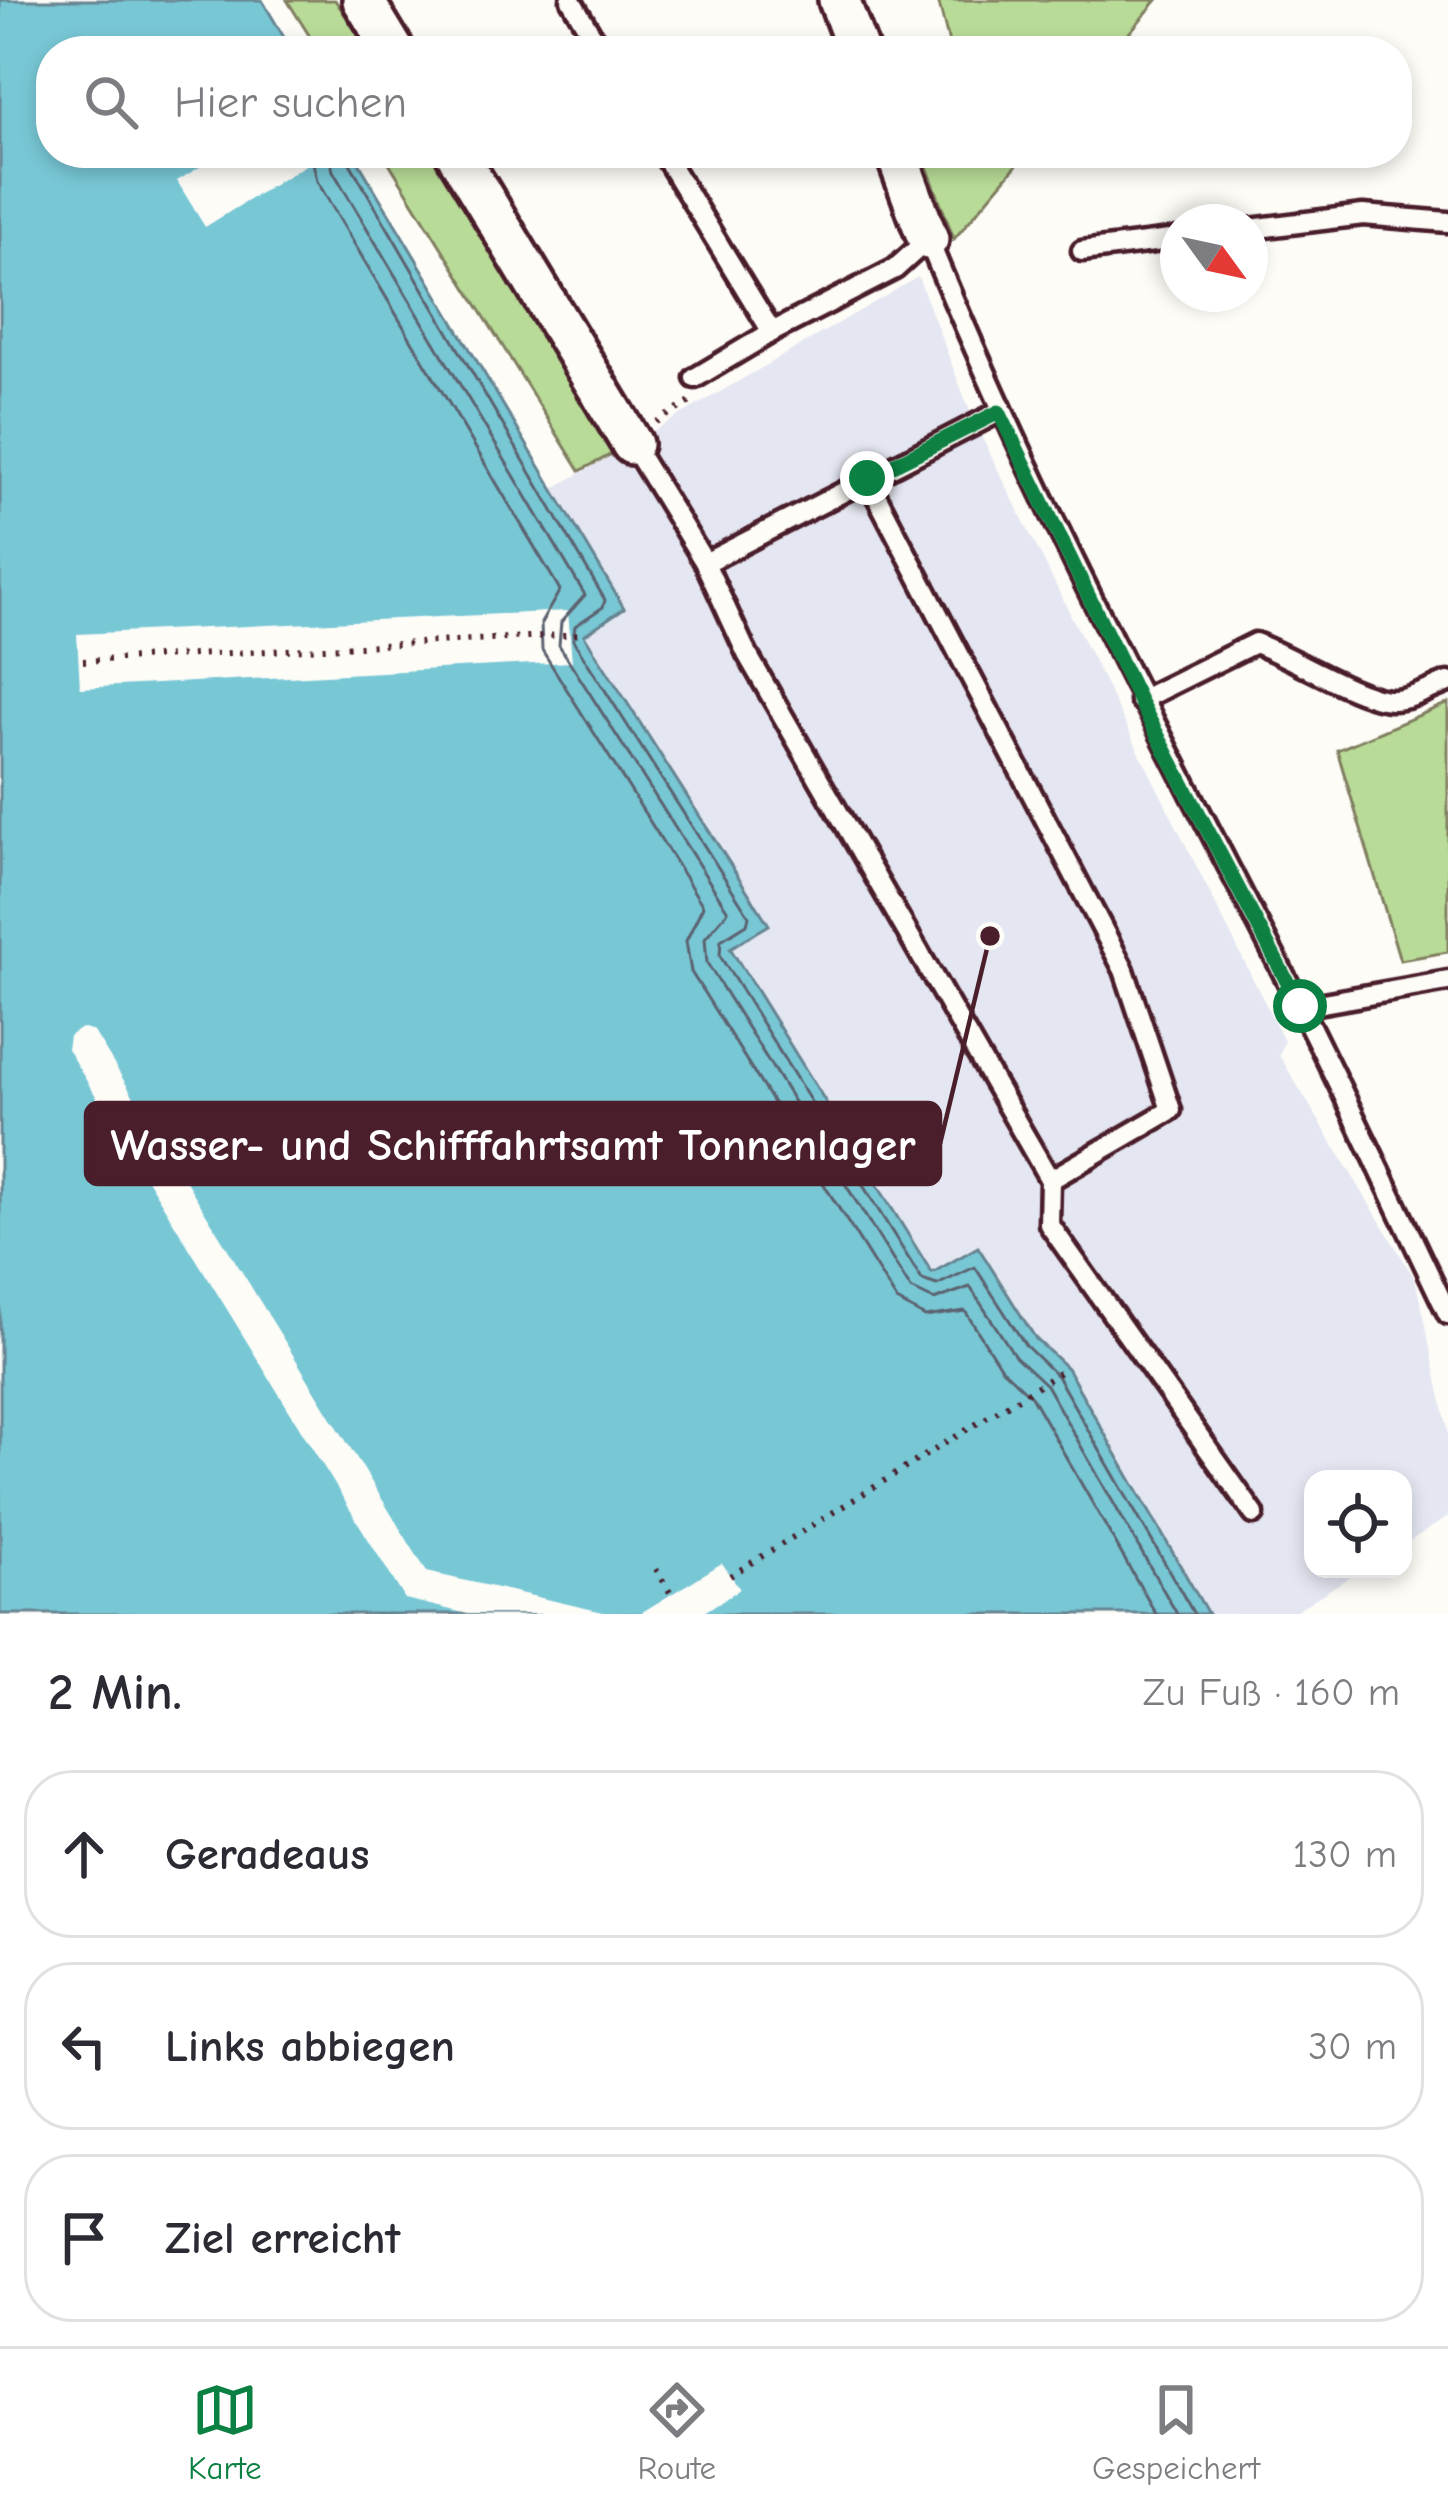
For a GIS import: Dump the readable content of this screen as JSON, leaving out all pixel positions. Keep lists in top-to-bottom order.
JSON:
{
  "places": ["Wasser- und Schifffahrtsamt Tonnenlager"],
  "north": "bottom right",
  "page": {
    "search": "Hier suchen",
    "heading": ["2 Min.", "Zu Fuß · 160 m"],
    "list": [
      ["Geradeaus", "130 m"],
      ["Links abbiegen", "30 m"],
      "Ziel erreicht"
    ],
    "nav": ["Karte", "Route", "Gespeichert"]
  }
}
